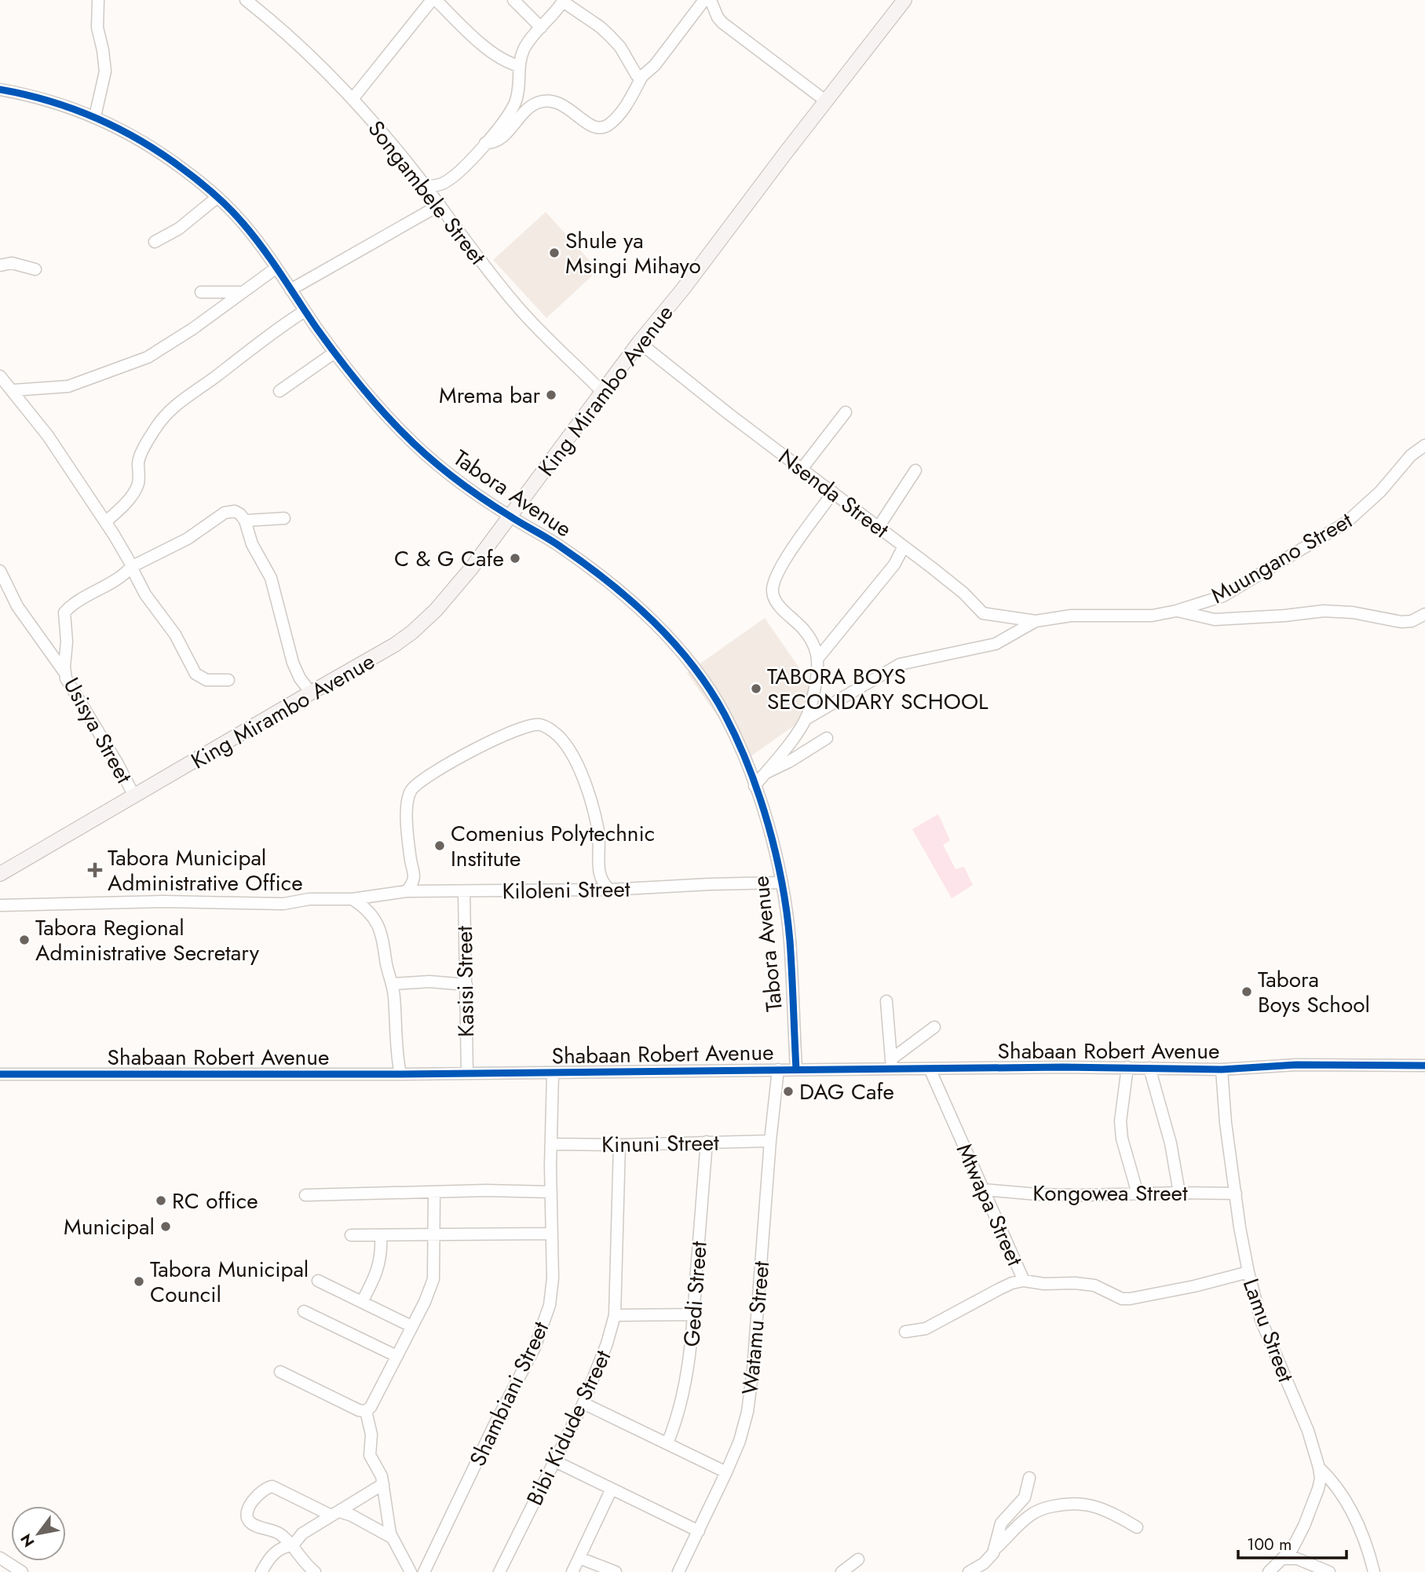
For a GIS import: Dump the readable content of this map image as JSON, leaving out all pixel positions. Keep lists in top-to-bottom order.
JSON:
{
  "streets": {
    "main road": ["King Mirambo Avenue"],
    "street": [
      "Songambele Street",
      "Tabora Avenue",
      "Nsenda Street",
      "Muungano Street",
      "Usisya Street",
      "Kiloleni Street",
      "Kasisi Street",
      "Shabaan Robert Avenue",
      "Kinuni Street",
      "Kongowea Street",
      "Mtwapa Street",
      "Gedi Street",
      "Watamu Street",
      "Lamu Street",
      "Shambiani Street",
      "Bibi Kidude Street"
    ]
  },
  "crossings": [
    ["Songambele Street", "King Mirambo Avenue"],
    ["King Mirambo Avenue", "Tabora Avenue"],
    ["King Mirambo Avenue", "Nsenda Street"],
    ["King Mirambo Avenue", "Usisya Street"],
    ["Tabora Avenue", "Muungano Street"],
    ["Tabora Avenue", "Kiloleni Street"],
    ["Tabora Avenue", "Shabaan Robert Avenue"],
    ["Nsenda Street", "Muungano Street"],
    ["Kiloleni Street", "Kasisi Street"],
    ["Kasisi Street", "Shabaan Robert Avenue"],
    ["Shabaan Robert Avenue", "Mtwapa Street"],
    ["Shabaan Robert Avenue", "Watamu Street"],
    ["Shabaan Robert Avenue", "Lamu Street"],
    ["Shabaan Robert Avenue", "Shambiani Street"],
    ["Kinuni Street", "Gedi Street"],
    ["Kinuni Street", "Watamu Street"],
    ["Kinuni Street", "Shambiani Street"],
    ["Kinuni Street", "Bibi Kidude Street"],
    ["Kongowea Street", "Mtwapa Street"],
    ["Kongowea Street", "Lamu Street"]
  ],
  "places": {
    "other": [
      "Shule ya Msingi Mihayo",
      "Mrema bar",
      "C & G Cafe",
      "TABORA BOYS SECONDARY SCHOOL",
      "Comenius Polytechnic Institute",
      "Tabora Regional Administrative Secretary",
      "Tabora Boys School",
      "DAG Cafe",
      "RC office",
      "Municipal",
      "Tabora Municipal Council"
    ],
    "health": ["Tabora Municipal Administrative Office"]
  },
  "scale_bar": "100 m",
  "north": "bottom left"
}
